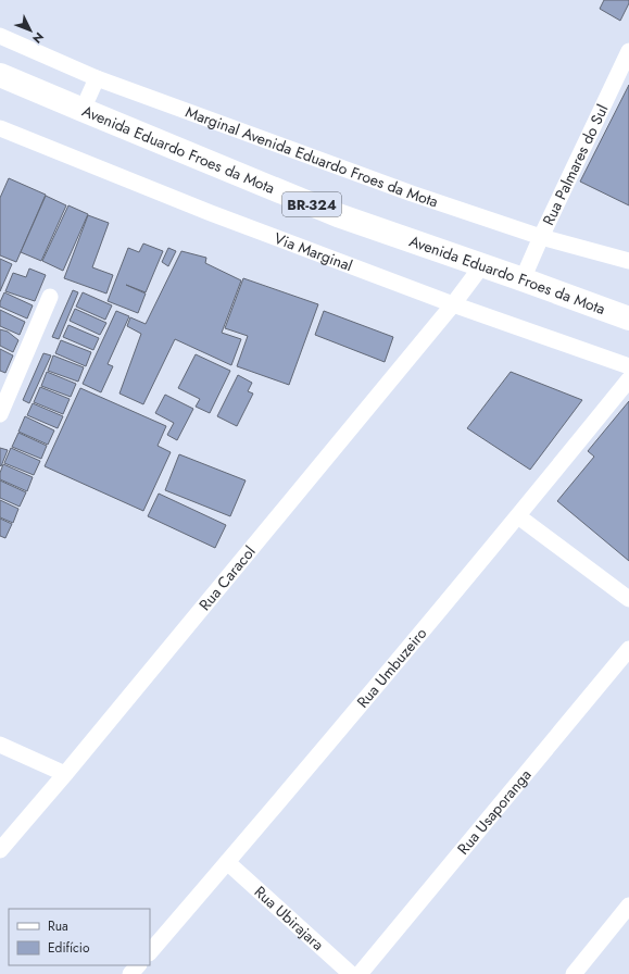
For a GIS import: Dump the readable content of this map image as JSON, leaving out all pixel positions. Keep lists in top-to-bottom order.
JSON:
{
  "streets": {
    "highway": ["Avenida Eduardo Froes da Mota", "BR-324"],
    "street": [
      "Marginal Avenida Eduardo Froes da Mota",
      "Rua Palmares do Sul",
      "Via Marginal",
      "Rua Caracol",
      "Rua Umbuzeiro",
      "Rua Usaporanga",
      "Rua Ubirajara"
    ]
  },
  "crossings": [
    ["Avenida Eduardo Froes da Mota", "Rua Palmares do Sul"],
    ["Avenida Eduardo Froes da Mota", "Rua Caracol"],
    ["Marginal Avenida Eduardo Froes da Mota", "Rua Palmares do Sul"],
    ["Via Marginal", "Rua Caracol"],
    ["Rua Umbuzeiro", "Rua Ubirajara"]
  ],
  "legend": ["Rua", "Edifício"],
  "north": "bottom right"
}
